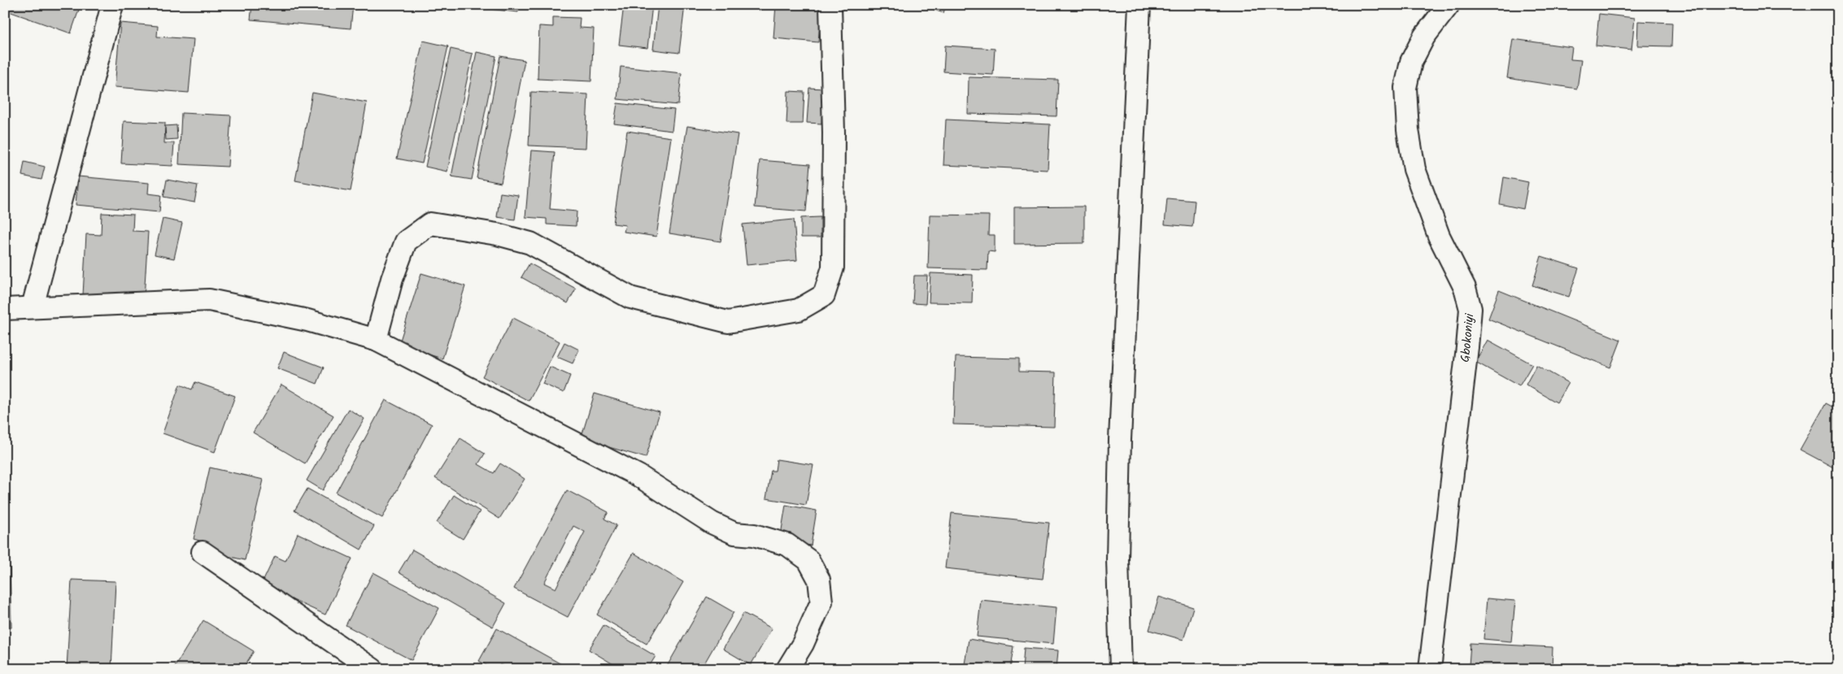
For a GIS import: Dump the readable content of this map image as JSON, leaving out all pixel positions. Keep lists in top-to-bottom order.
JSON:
{
  "streets": {
    "street": ["Gbokoniyi"]
  }
}
